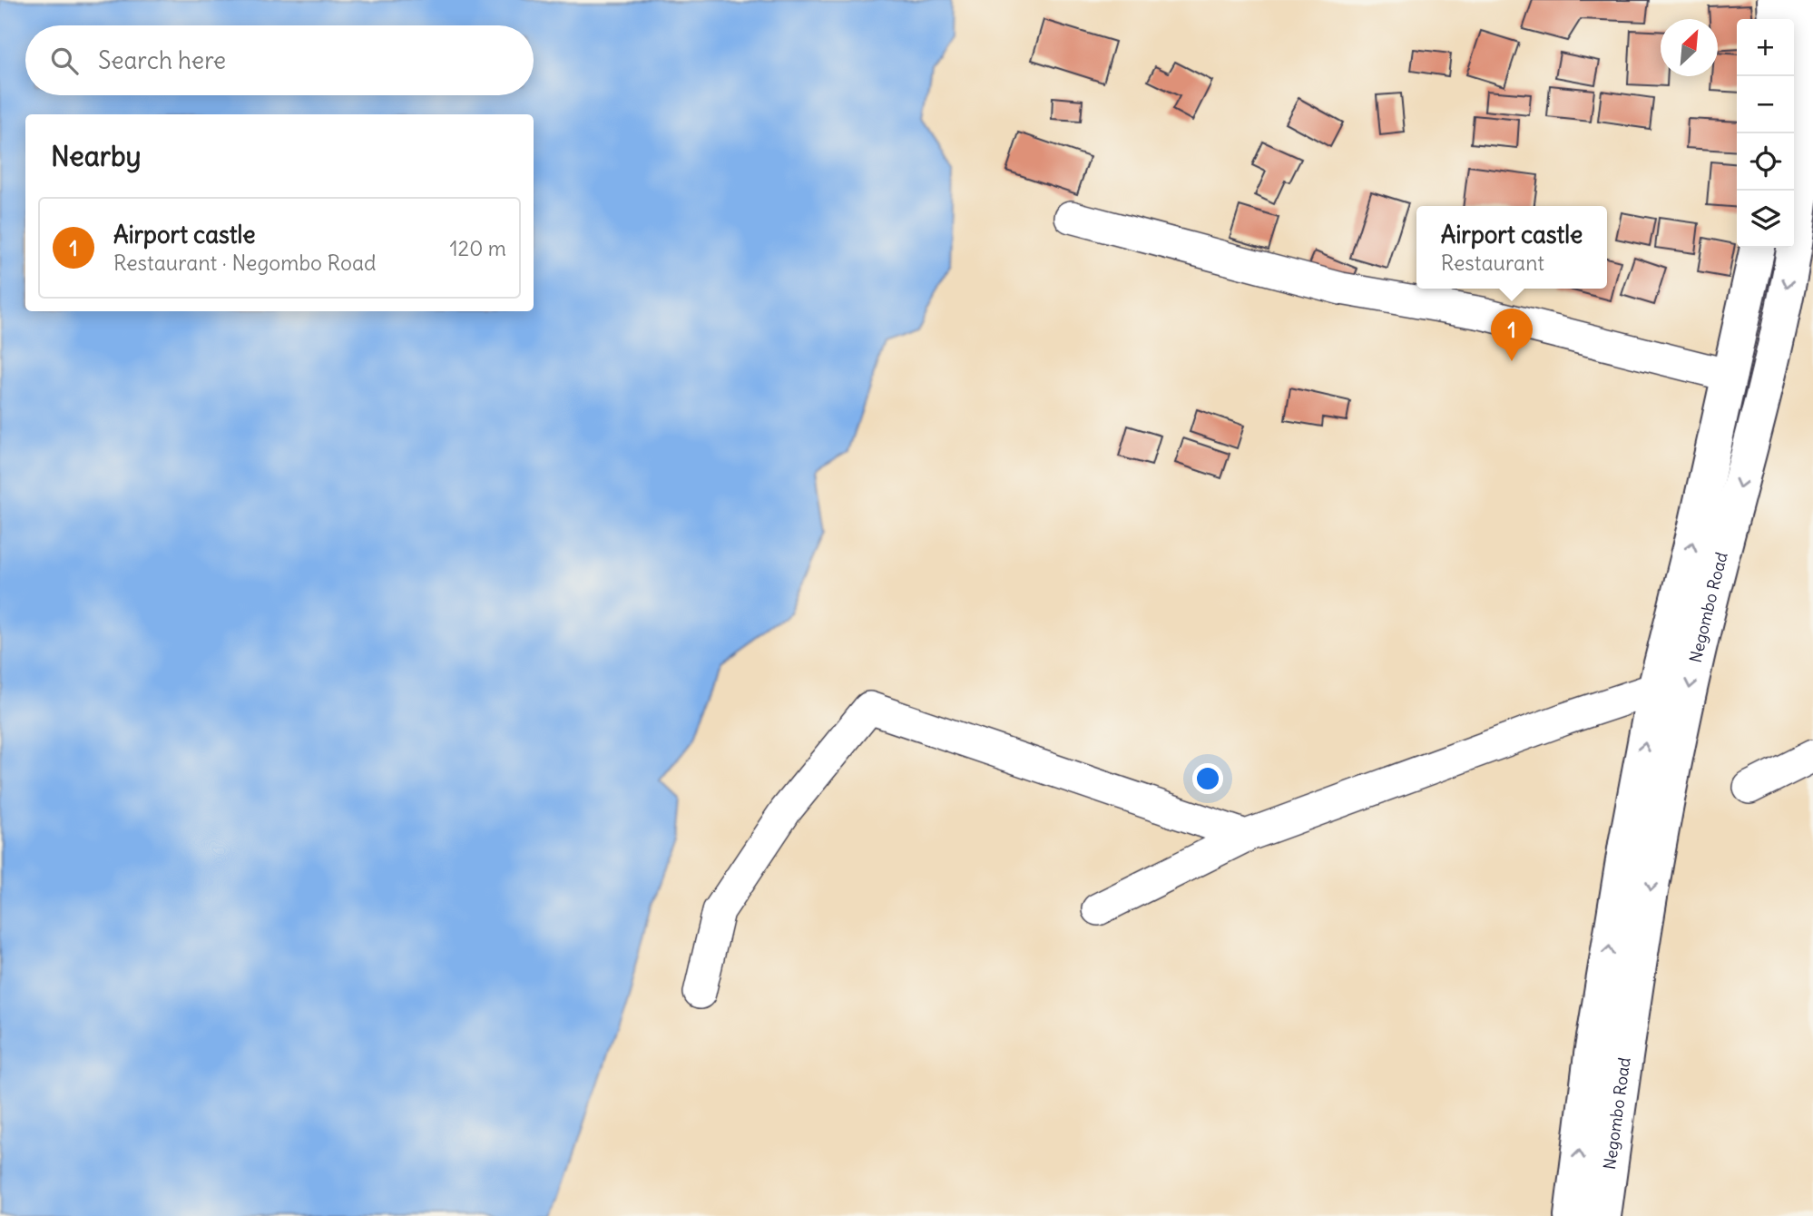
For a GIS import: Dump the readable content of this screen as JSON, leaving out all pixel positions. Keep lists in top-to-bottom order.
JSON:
{
  "streets": {
    "highway": ["Negombo Road"]
  },
  "north": "top right",
  "page": {
    "map_buttons": ["+", "−"],
    "search": "Search here",
    "heading": "Nearby",
    "list": [
      {
        "mark": "1",
        "name": "Airport castle",
        "note": "Restaurant · Negombo Road",
        "value": "120 m"
      }
    ],
    "popup": ["Airport castle", "Restaurant"],
    "pins": "1"
  }
}
